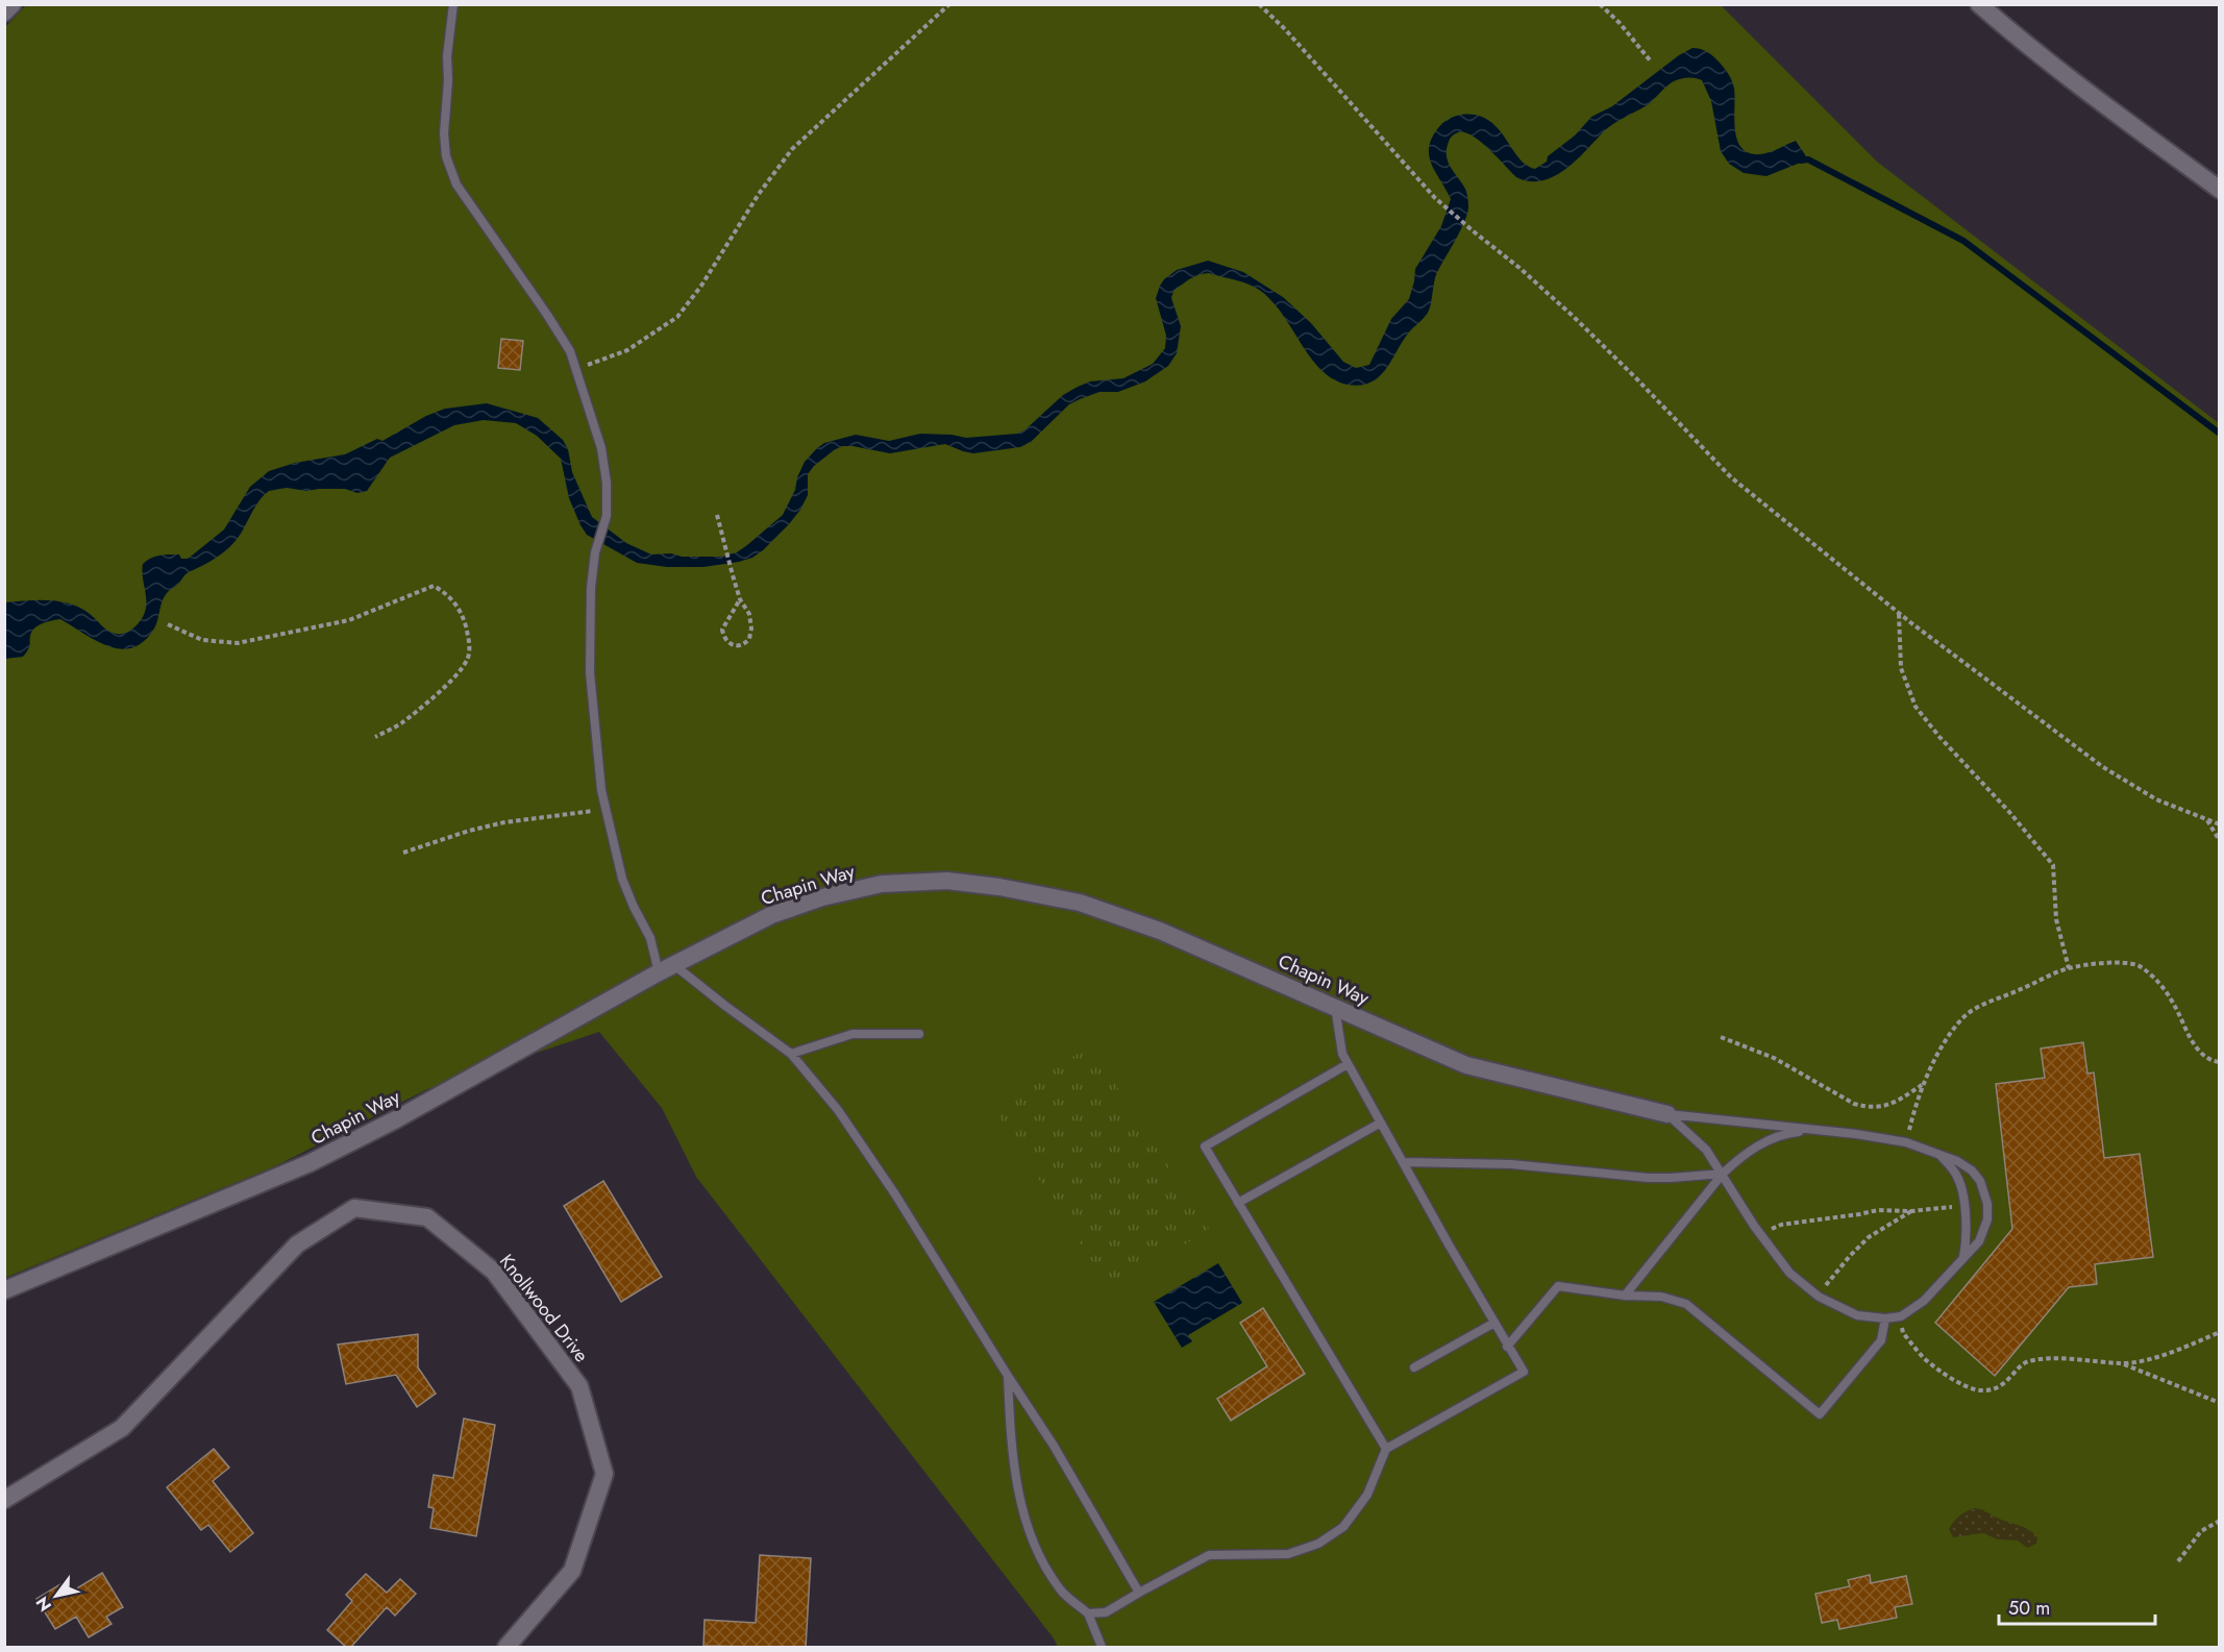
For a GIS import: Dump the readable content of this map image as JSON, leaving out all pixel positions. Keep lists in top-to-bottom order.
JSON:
{
  "streets": {
    "street": ["Chapin Way", "Knollwood Drive"]
  },
  "scale_bar": "50 m",
  "north": "bottom left"
}
